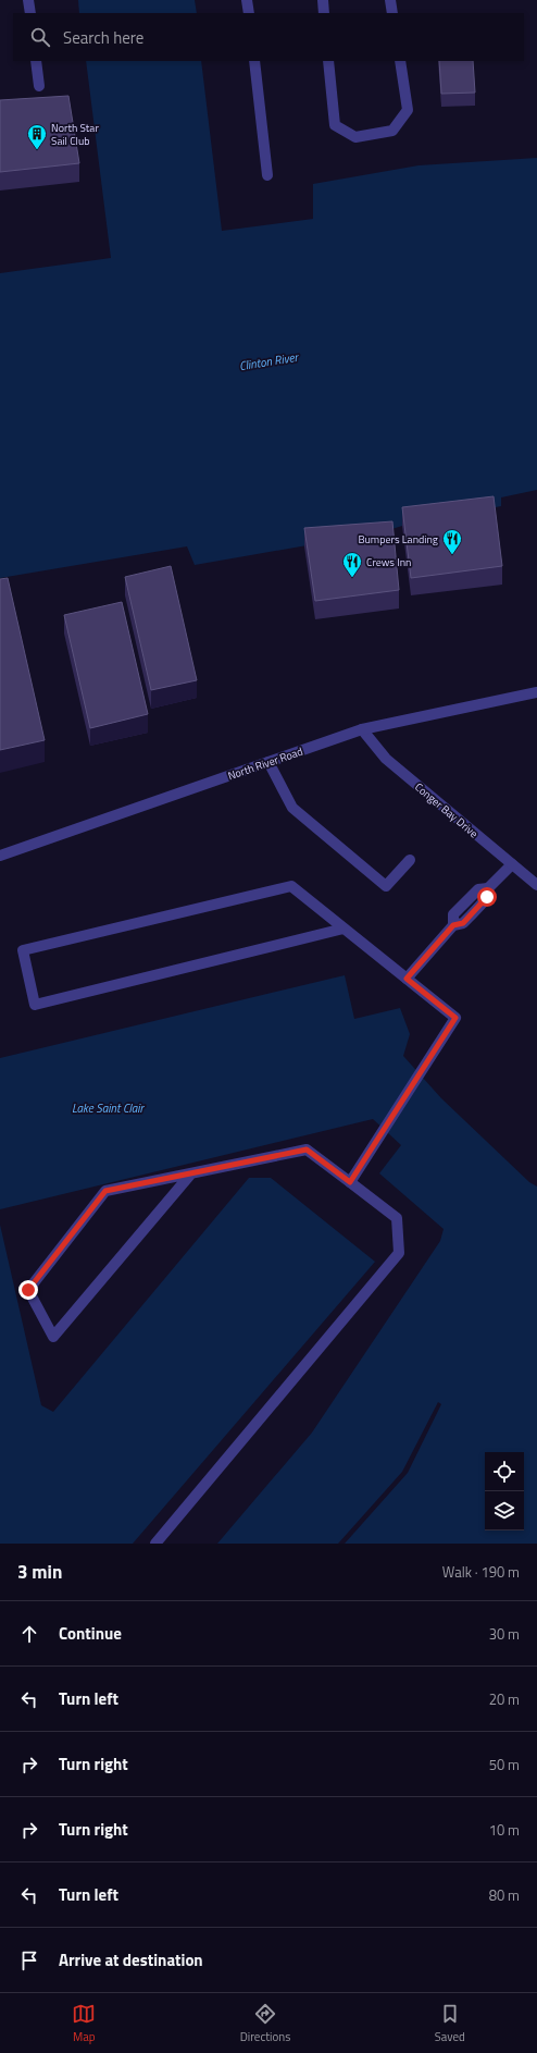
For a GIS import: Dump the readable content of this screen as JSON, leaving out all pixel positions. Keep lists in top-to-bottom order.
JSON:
{
  "streets": {
    "street": ["North River Road", "Conger Bay Drive"]
  },
  "crossings": [
    ["North River Road", "Conger Bay Drive"]
  ],
  "water": ["Clinton River", "Lake Saint Clair"],
  "places": {
    "building": ["North Star Sail Club"],
    "restaurant": ["Bumpers Landing", "Crews Inn"]
  },
  "page": {
    "search": "Search here",
    "heading": ["3 min", "Walk · 190 m"],
    "list": [
      ["Continue", "30 m"],
      ["Turn left", "20 m"],
      ["Turn right", "50 m"],
      ["Turn right", "10 m"],
      ["Turn left", "80 m"],
      "Arrive at destination"
    ],
    "nav": ["Map", "Directions", "Saved"]
  }
}
